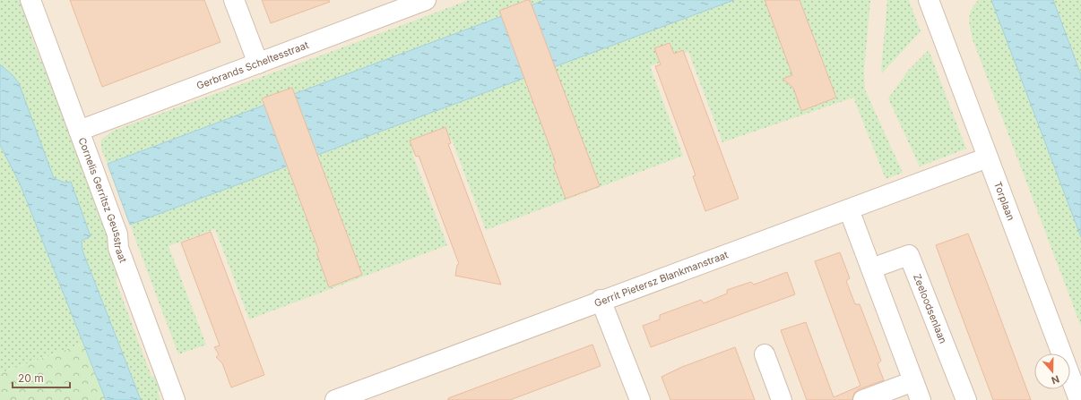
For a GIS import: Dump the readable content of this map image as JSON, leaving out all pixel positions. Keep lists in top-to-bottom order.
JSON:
{
  "streets": {
    "street": [
      "Gerbrands Scheltesstraat",
      "Cornelis Gerritsz Geusstraat",
      "Torplaan",
      "Gerrit Pietersz Blankmanstraat",
      "Zeeloodsenlaan"
    ]
  },
  "crossings": [
    ["Gerbrands Scheltesstraat", "Cornelis Gerritsz Geusstraat"],
    ["Torplaan", "Gerrit Pietersz Blankmanstraat"]
  ],
  "scale_bar": "20 m",
  "north": "bottom"
}
